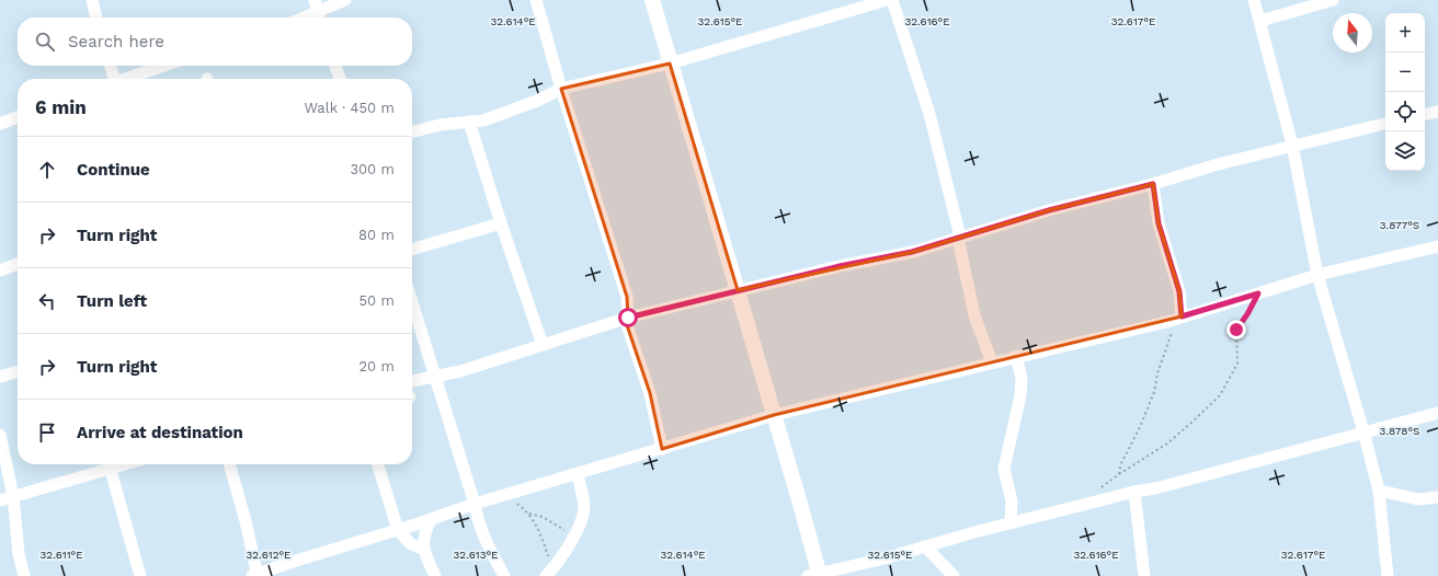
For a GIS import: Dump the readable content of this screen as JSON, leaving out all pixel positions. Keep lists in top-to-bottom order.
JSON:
{
  "north": "top",
  "page": {
    "map_buttons": ["+", "−"],
    "search": "Search here",
    "heading": ["6 min", "Walk · 450 m"],
    "list": [
      ["Continue", "300 m"],
      ["Turn right", "80 m"],
      ["Turn left", "50 m"],
      ["Turn right", "20 m"],
      "Arrive at destination"
    ]
  },
  "coordinates": [
    "32.615°E",
    "32.616°E",
    "32.614°E",
    "32.617°E",
    "3.877°S",
    "3.878°S",
    "32.611°E",
    "32.612°E",
    "32.613°E"
  ]
}
